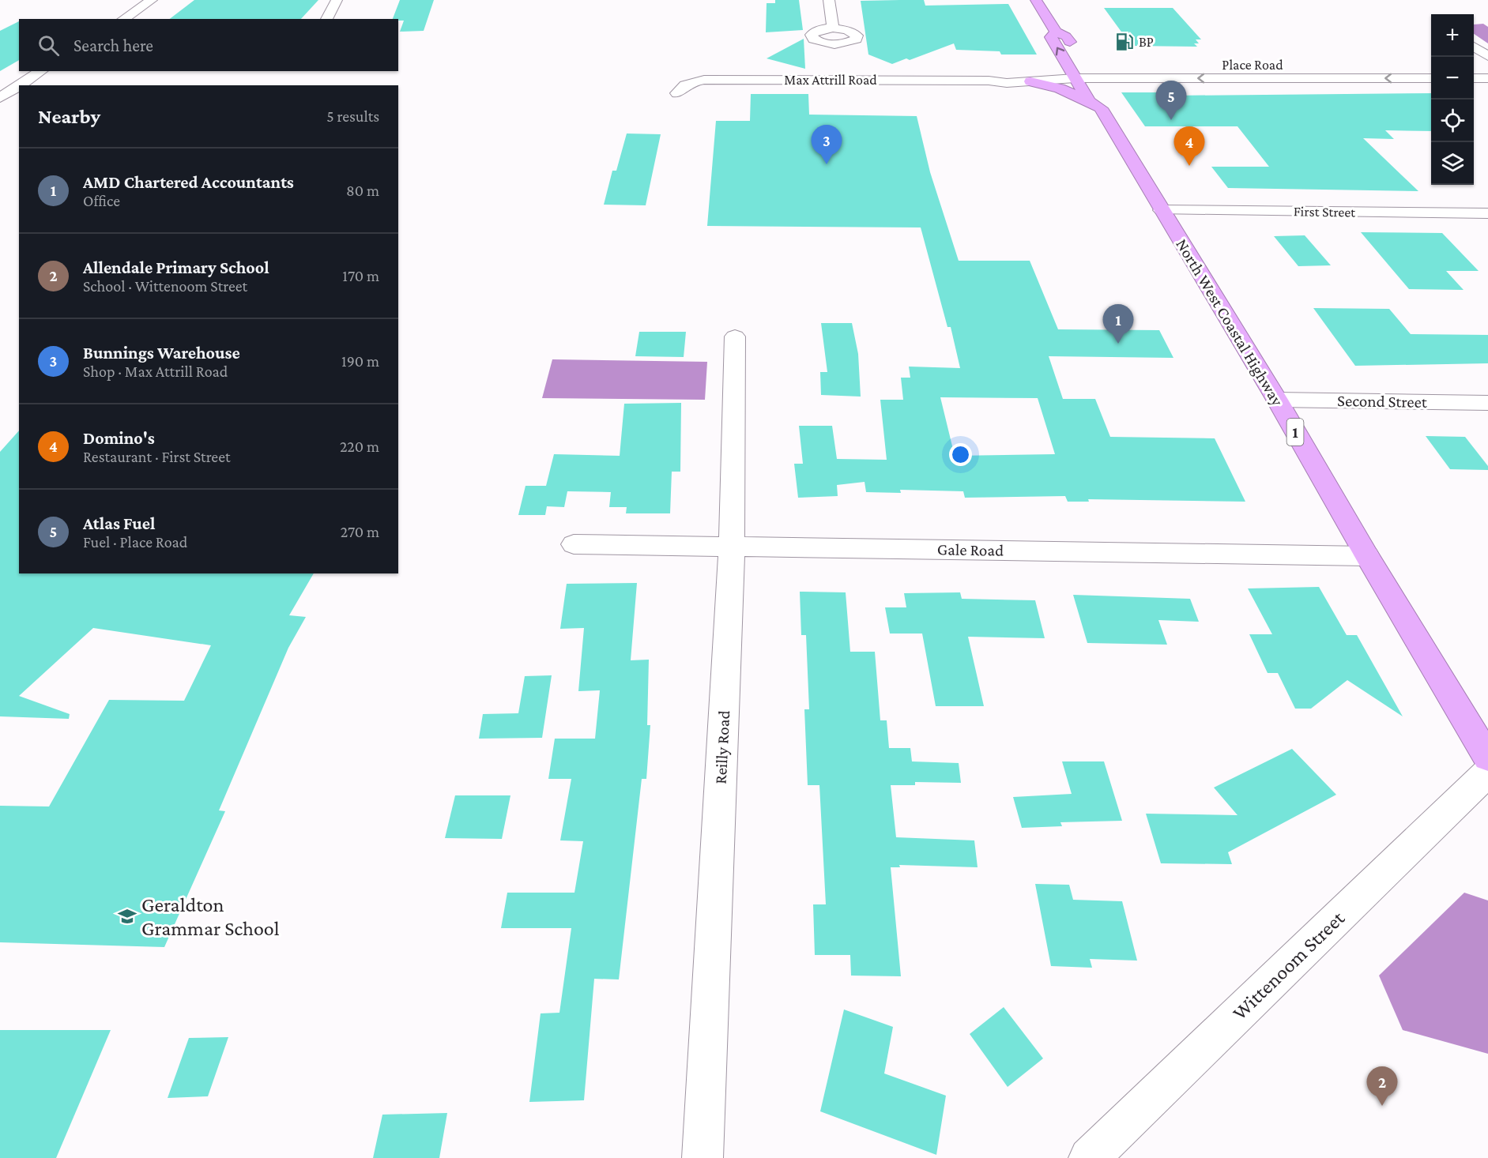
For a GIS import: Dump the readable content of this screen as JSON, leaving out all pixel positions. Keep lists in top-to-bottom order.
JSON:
{
  "streets": {
    "highway": ["North West Coastal Highway", "1"],
    "street": [
      "Place Road",
      "Max Attrill Road",
      "First Street",
      "Second Street",
      "Gale Road",
      "Reilly Road",
      "Wittenoom Street"
    ]
  },
  "crossings": [
    ["Place Road", "Max Attrill Road"],
    ["Place Road", "North West Coastal Highway"],
    ["Max Attrill Road", "North West Coastal Highway"],
    ["First Street", "North West Coastal Highway"],
    ["North West Coastal Highway", "Second Street"],
    ["North West Coastal Highway", "Gale Road"],
    ["Gale Road", "Reilly Road"]
  ],
  "one_way": ["Place Road"],
  "places": {
    "fuel station": ["BP"],
    "school or university": ["Geraldton Grammar School"]
  },
  "page": {
    "map_buttons": ["+", "−"],
    "search": "Search here",
    "pins": [
      "5",
      "3",
      "4",
      "1",
      "2"
    ],
    "heading": ["Nearby", "5 results"],
    "list": [
      {
        "mark": "1",
        "name": "AMD Chartered Accountants",
        "note": "Office",
        "value": "80 m"
      },
      {
        "mark": "2",
        "name": "Allendale Primary School",
        "note": "School · Wittenoom Street",
        "value": "170 m"
      },
      {
        "mark": "3",
        "name": "Bunnings Warehouse",
        "note": "Shop · Max Attrill Road",
        "value": "190 m"
      },
      {
        "mark": "4",
        "name": "Domino's",
        "note": "Restaurant · First Street",
        "value": "220 m"
      },
      {
        "mark": "5",
        "name": "Atlas Fuel",
        "note": "Fuel · Place Road",
        "value": "270 m"
      }
    ]
  }
}
